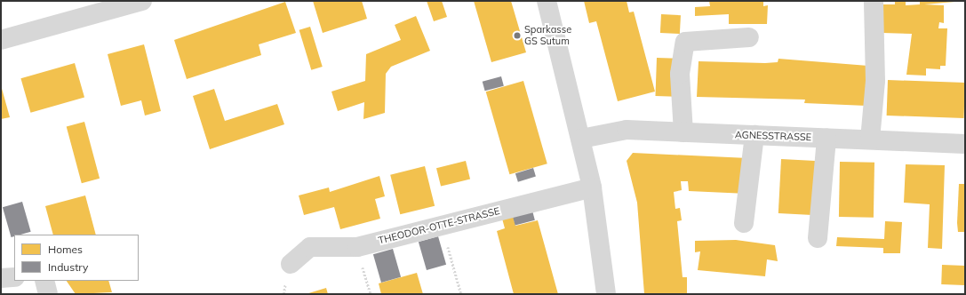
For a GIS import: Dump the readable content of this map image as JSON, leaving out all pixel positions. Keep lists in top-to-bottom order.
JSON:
{
  "streets": {
    "street": ["AGNESSTRASSE", "THEODOR-OTTE-STRASSE"]
  },
  "places": ["Sparkasse GS Sutum"],
  "legend": ["Homes", "Industry"]
}
